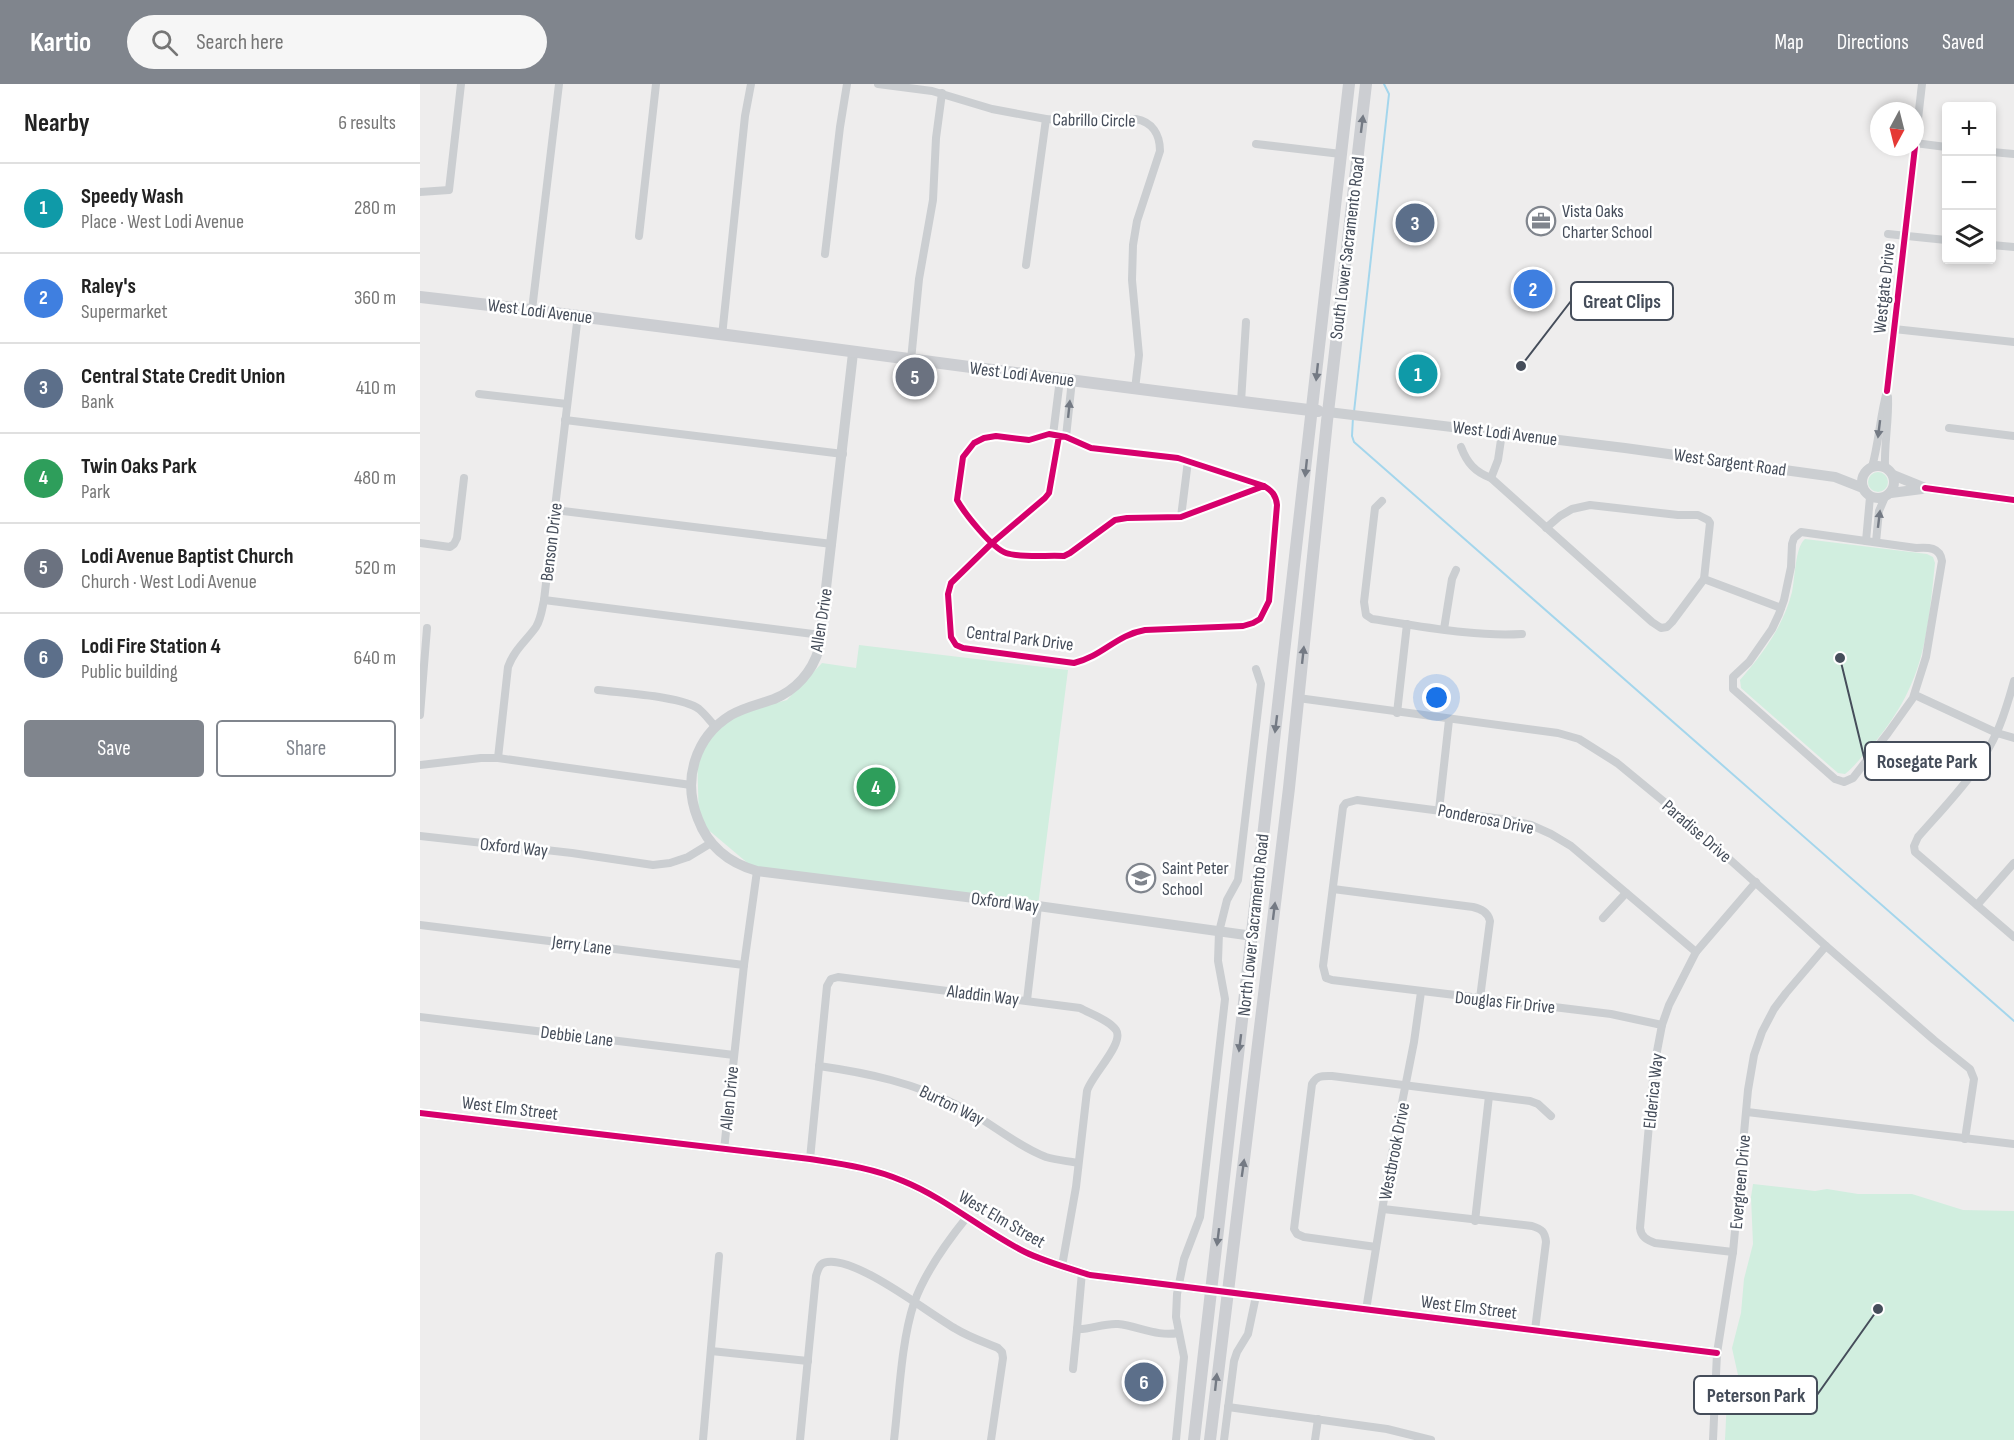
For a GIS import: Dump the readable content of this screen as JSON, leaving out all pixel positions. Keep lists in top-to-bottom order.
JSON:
{
  "streets": {
    "main road": ["South Lower Sacramento Road", "West Lodi Avenue", "North Lower Sacramento Road"],
    "street": [
      "Cabrillo Circle",
      "Westgate Drive",
      "West Sargent Road",
      "Benson Drive",
      "Allen Drive",
      "Central Park Drive",
      "Ponderosa Drive",
      "Paradise Drive",
      "Oxford Way",
      "Jerry Lane",
      "Aladdin Way",
      "Douglas Fir Drive",
      "Debbie Lane",
      "Elderica Way",
      "Burton Way",
      "West Elm Street",
      "Westbrook Drive",
      "Evergreen Drive"
    ]
  },
  "crossings": [
    ["Cabrillo Circle", "West Lodi Avenue"],
    ["South Lower Sacramento Road", "West Lodi Avenue"],
    ["South Lower Sacramento Road", "North Lower Sacramento Road"],
    ["Westgate Drive", "West Sargent Road"],
    ["West Lodi Avenue", "West Sargent Road"],
    ["West Lodi Avenue", "Benson Drive"],
    ["West Lodi Avenue", "Allen Drive"],
    ["West Lodi Avenue", "Central Park Drive"],
    ["West Lodi Avenue", "North Lower Sacramento Road"],
    ["Allen Drive", "Oxford Way"],
    ["Allen Drive", "Jerry Lane"],
    ["Allen Drive", "Debbie Lane"],
    ["Allen Drive", "West Elm Street"],
    ["Ponderosa Drive", "Douglas Fir Drive"],
    ["Ponderosa Drive", "Elderica Way"],
    ["Paradise Drive", "North Lower Sacramento Road"],
    ["Paradise Drive", "Elderica Way"],
    ["Paradise Drive", "Evergreen Drive"],
    ["Oxford Way", "North Lower Sacramento Road"],
    ["North Lower Sacramento Road", "West Elm Street"],
    ["Aladdin Way", "Burton Way"],
    ["Douglas Fir Drive", "Elderica Way"],
    ["Douglas Fir Drive", "Westbrook Drive"],
    ["Elderica Way", "Evergreen Drive"],
    ["West Elm Street", "Westbrook Drive"],
    ["West Elm Street", "Evergreen Drive"]
  ],
  "places": {
    "office": ["Vista Oaks Charter School"],
    "other": ["Great Clips", "Rosegate Park", "Peterson Park"],
    "school or university": ["Saint Peter School"]
  },
  "north": "bottom",
  "page": {
    "header": "Kartio",
    "search": "Search here",
    "nav": ["Map", "Directions", "Saved"],
    "heading": ["Nearby", "6 results"],
    "map_buttons": ["+", "−"],
    "list": [
      {
        "mark": "1",
        "name": "Speedy Wash",
        "note": "Place · West Lodi Avenue",
        "value": "280 m"
      },
      {
        "mark": "2",
        "name": "Raley's",
        "note": "Supermarket",
        "value": "360 m"
      },
      {
        "mark": "3",
        "name": "Central State Credit Union",
        "note": "Bank",
        "value": "410 m"
      },
      {
        "mark": "4",
        "name": "Twin Oaks Park",
        "note": "Park",
        "value": "480 m"
      },
      {
        "mark": "5",
        "name": "Lodi Avenue Baptist Church",
        "note": "Church · West Lodi Avenue",
        "value": "520 m"
      },
      {
        "mark": "6",
        "name": "Lodi Fire Station 4",
        "note": "Public building",
        "value": "640 m"
      }
    ],
    "pins": [
      "3",
      "2",
      "1",
      "5",
      "4",
      "6"
    ],
    "buttons": ["Save", "Share"]
  }
}
